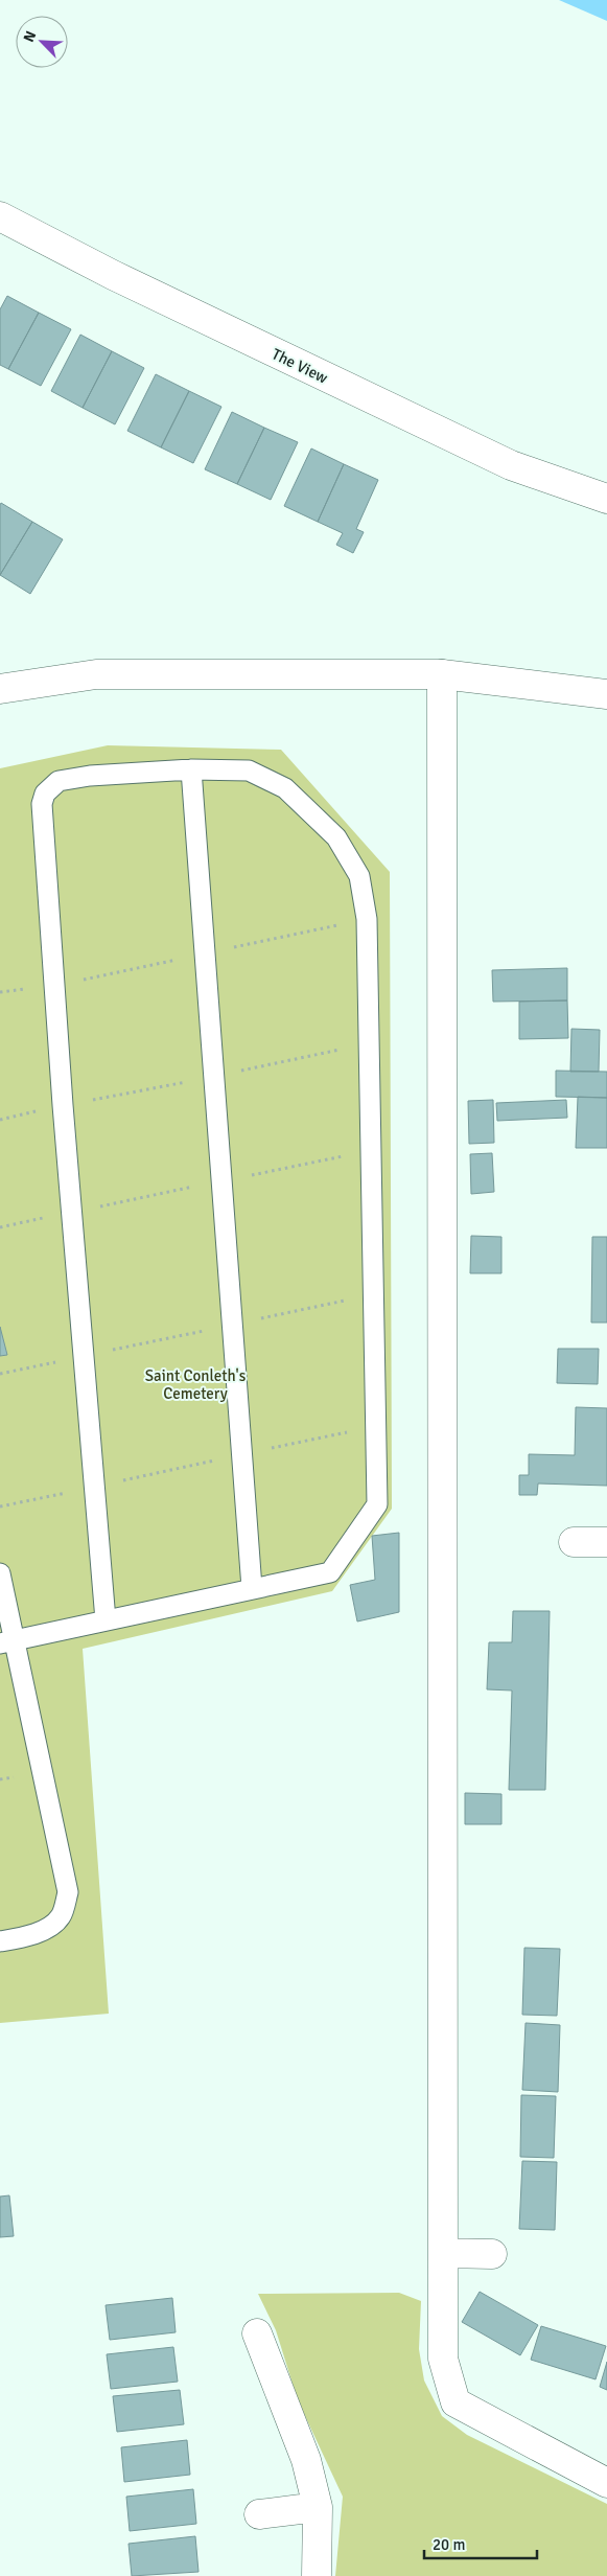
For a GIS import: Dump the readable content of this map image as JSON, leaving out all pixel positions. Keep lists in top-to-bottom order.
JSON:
{
  "streets": {
    "street": ["The View"]
  },
  "parks": ["Saint Conleth's Cemetery"],
  "scale_bar": "20 m",
  "north": "top left"
}
